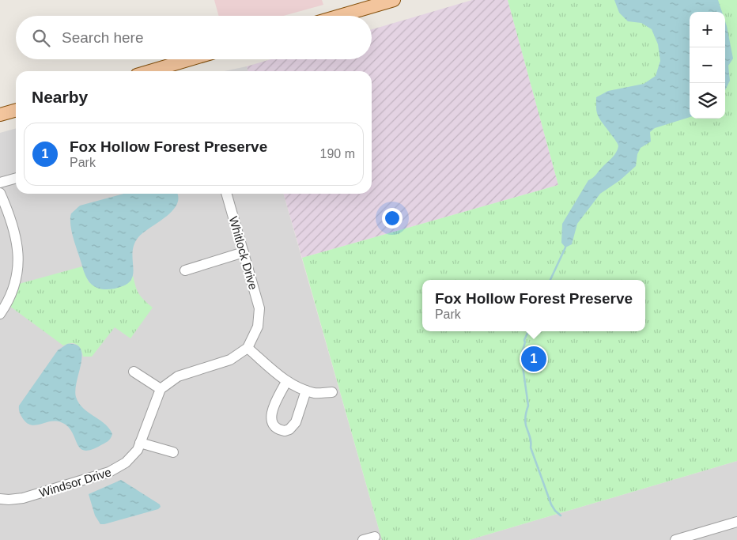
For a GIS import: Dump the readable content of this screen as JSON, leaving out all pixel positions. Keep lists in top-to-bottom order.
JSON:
{
  "streets": {
    "street": ["Whitlock Drive", "Windsor Drive"]
  },
  "crossings": [
    ["Whitlock Drive", "Windsor Drive"]
  ],
  "page": {
    "map_buttons": ["+", "−"],
    "search": "Search here",
    "heading": "Nearby",
    "list": [
      {
        "mark": "1",
        "name": "Fox Hollow Forest Preserve",
        "note": "Park",
        "value": "190 m"
      }
    ],
    "popup": ["Fox Hollow Forest Preserve", "Park"],
    "pins": "1"
  }
}
